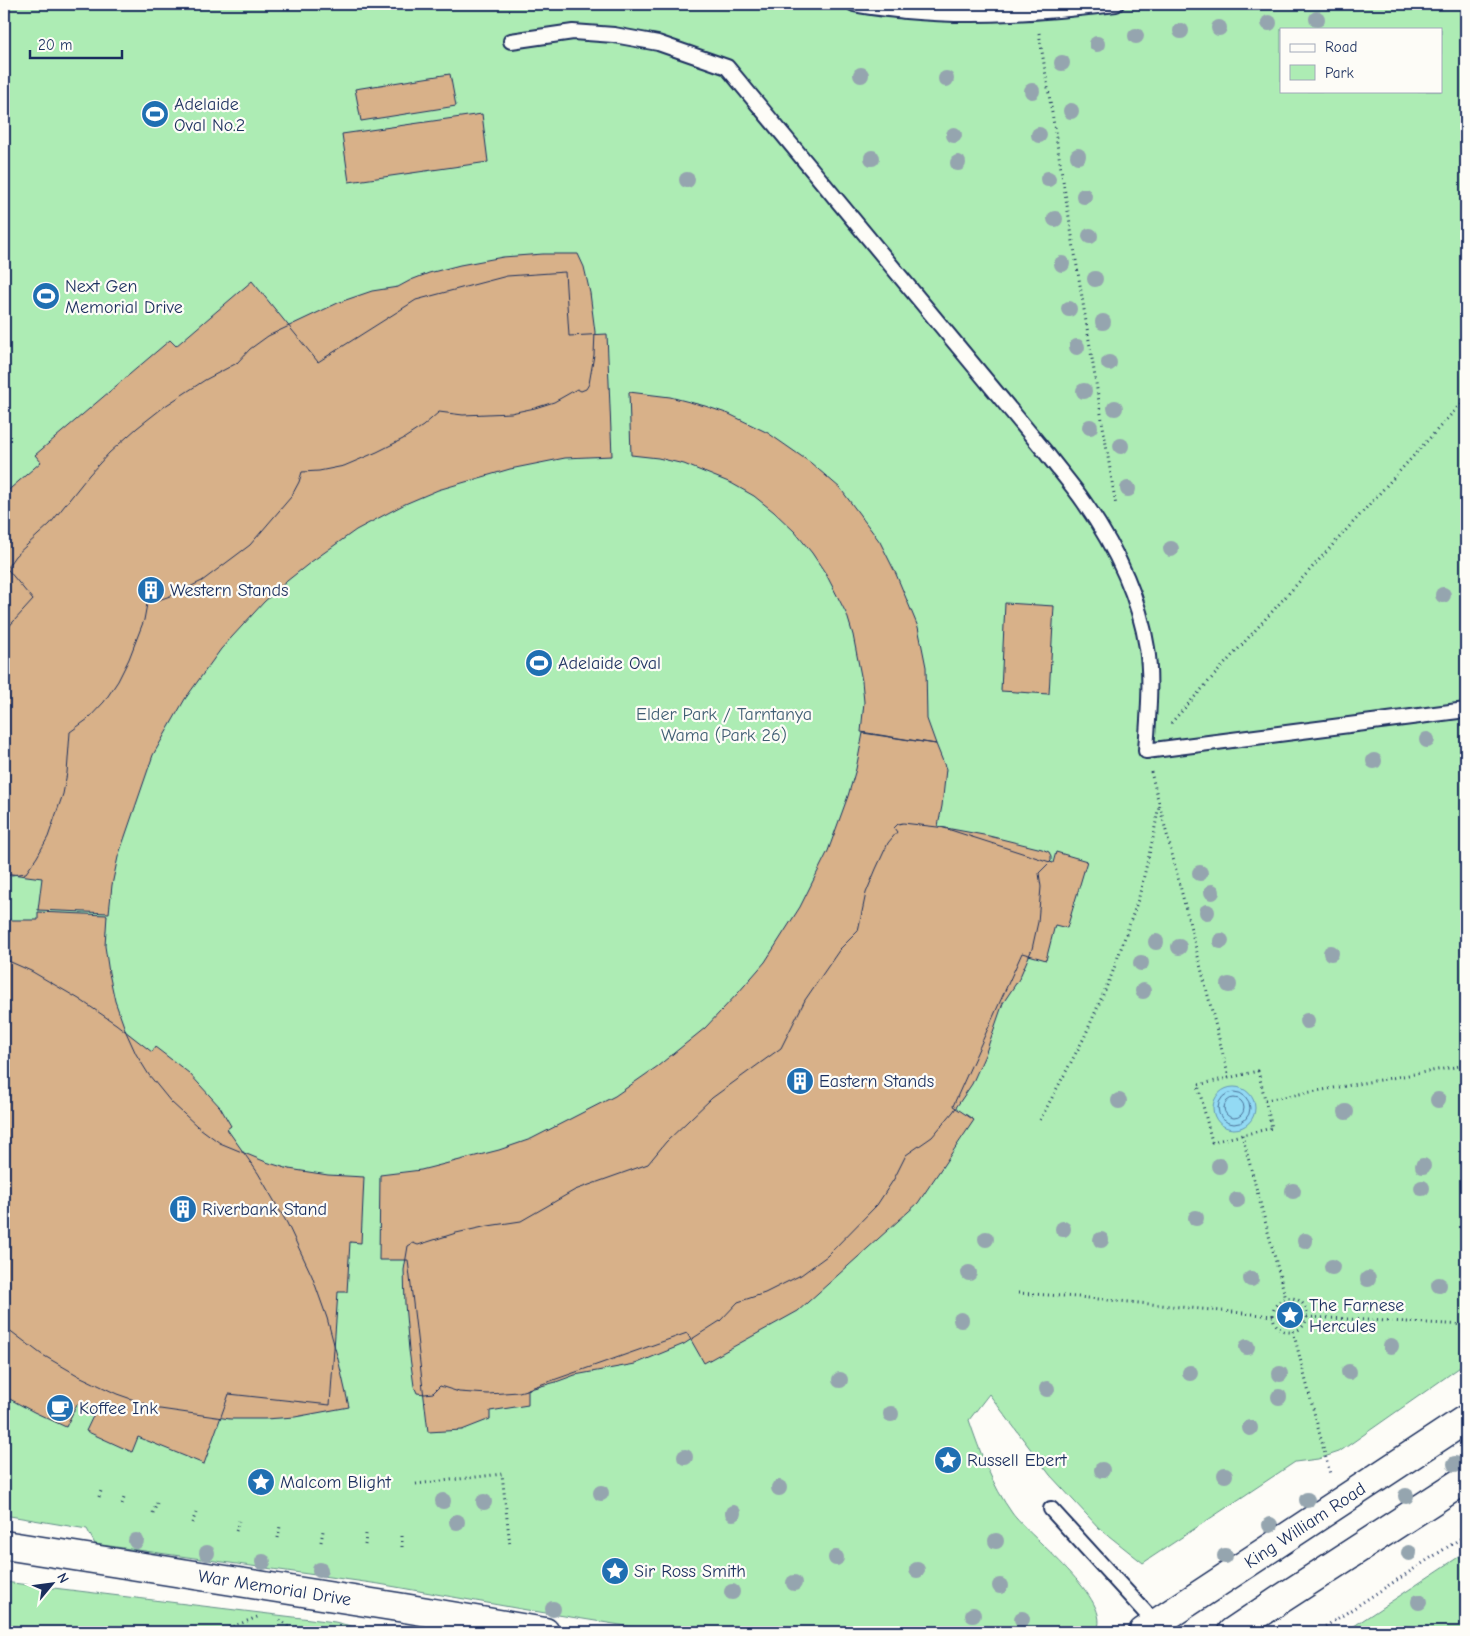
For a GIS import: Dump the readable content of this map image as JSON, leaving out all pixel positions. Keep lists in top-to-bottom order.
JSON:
{
  "streets": {
    "main road": ["King William Road", "War Memorial Drive"]
  },
  "parks": ["Elder Park / Tarntanya Wama (Park 26)"],
  "places": {
    "sports": ["Adelaide Oval No.2", "Next Gen Memorial Drive", "Adelaide Oval"],
    "building": ["Western Stands", "Eastern Stands", "Riverbank Stand"],
    "place": [
      "The Farnese Hercules",
      "Russell Ebert",
      "Malcom Blight",
      "Sir Ross Smith"
    ],
    "cafe": ["Koffee Ink"]
  },
  "legend": ["Road", "Park"],
  "scale_bar": "20 m",
  "north": "top right"
}
